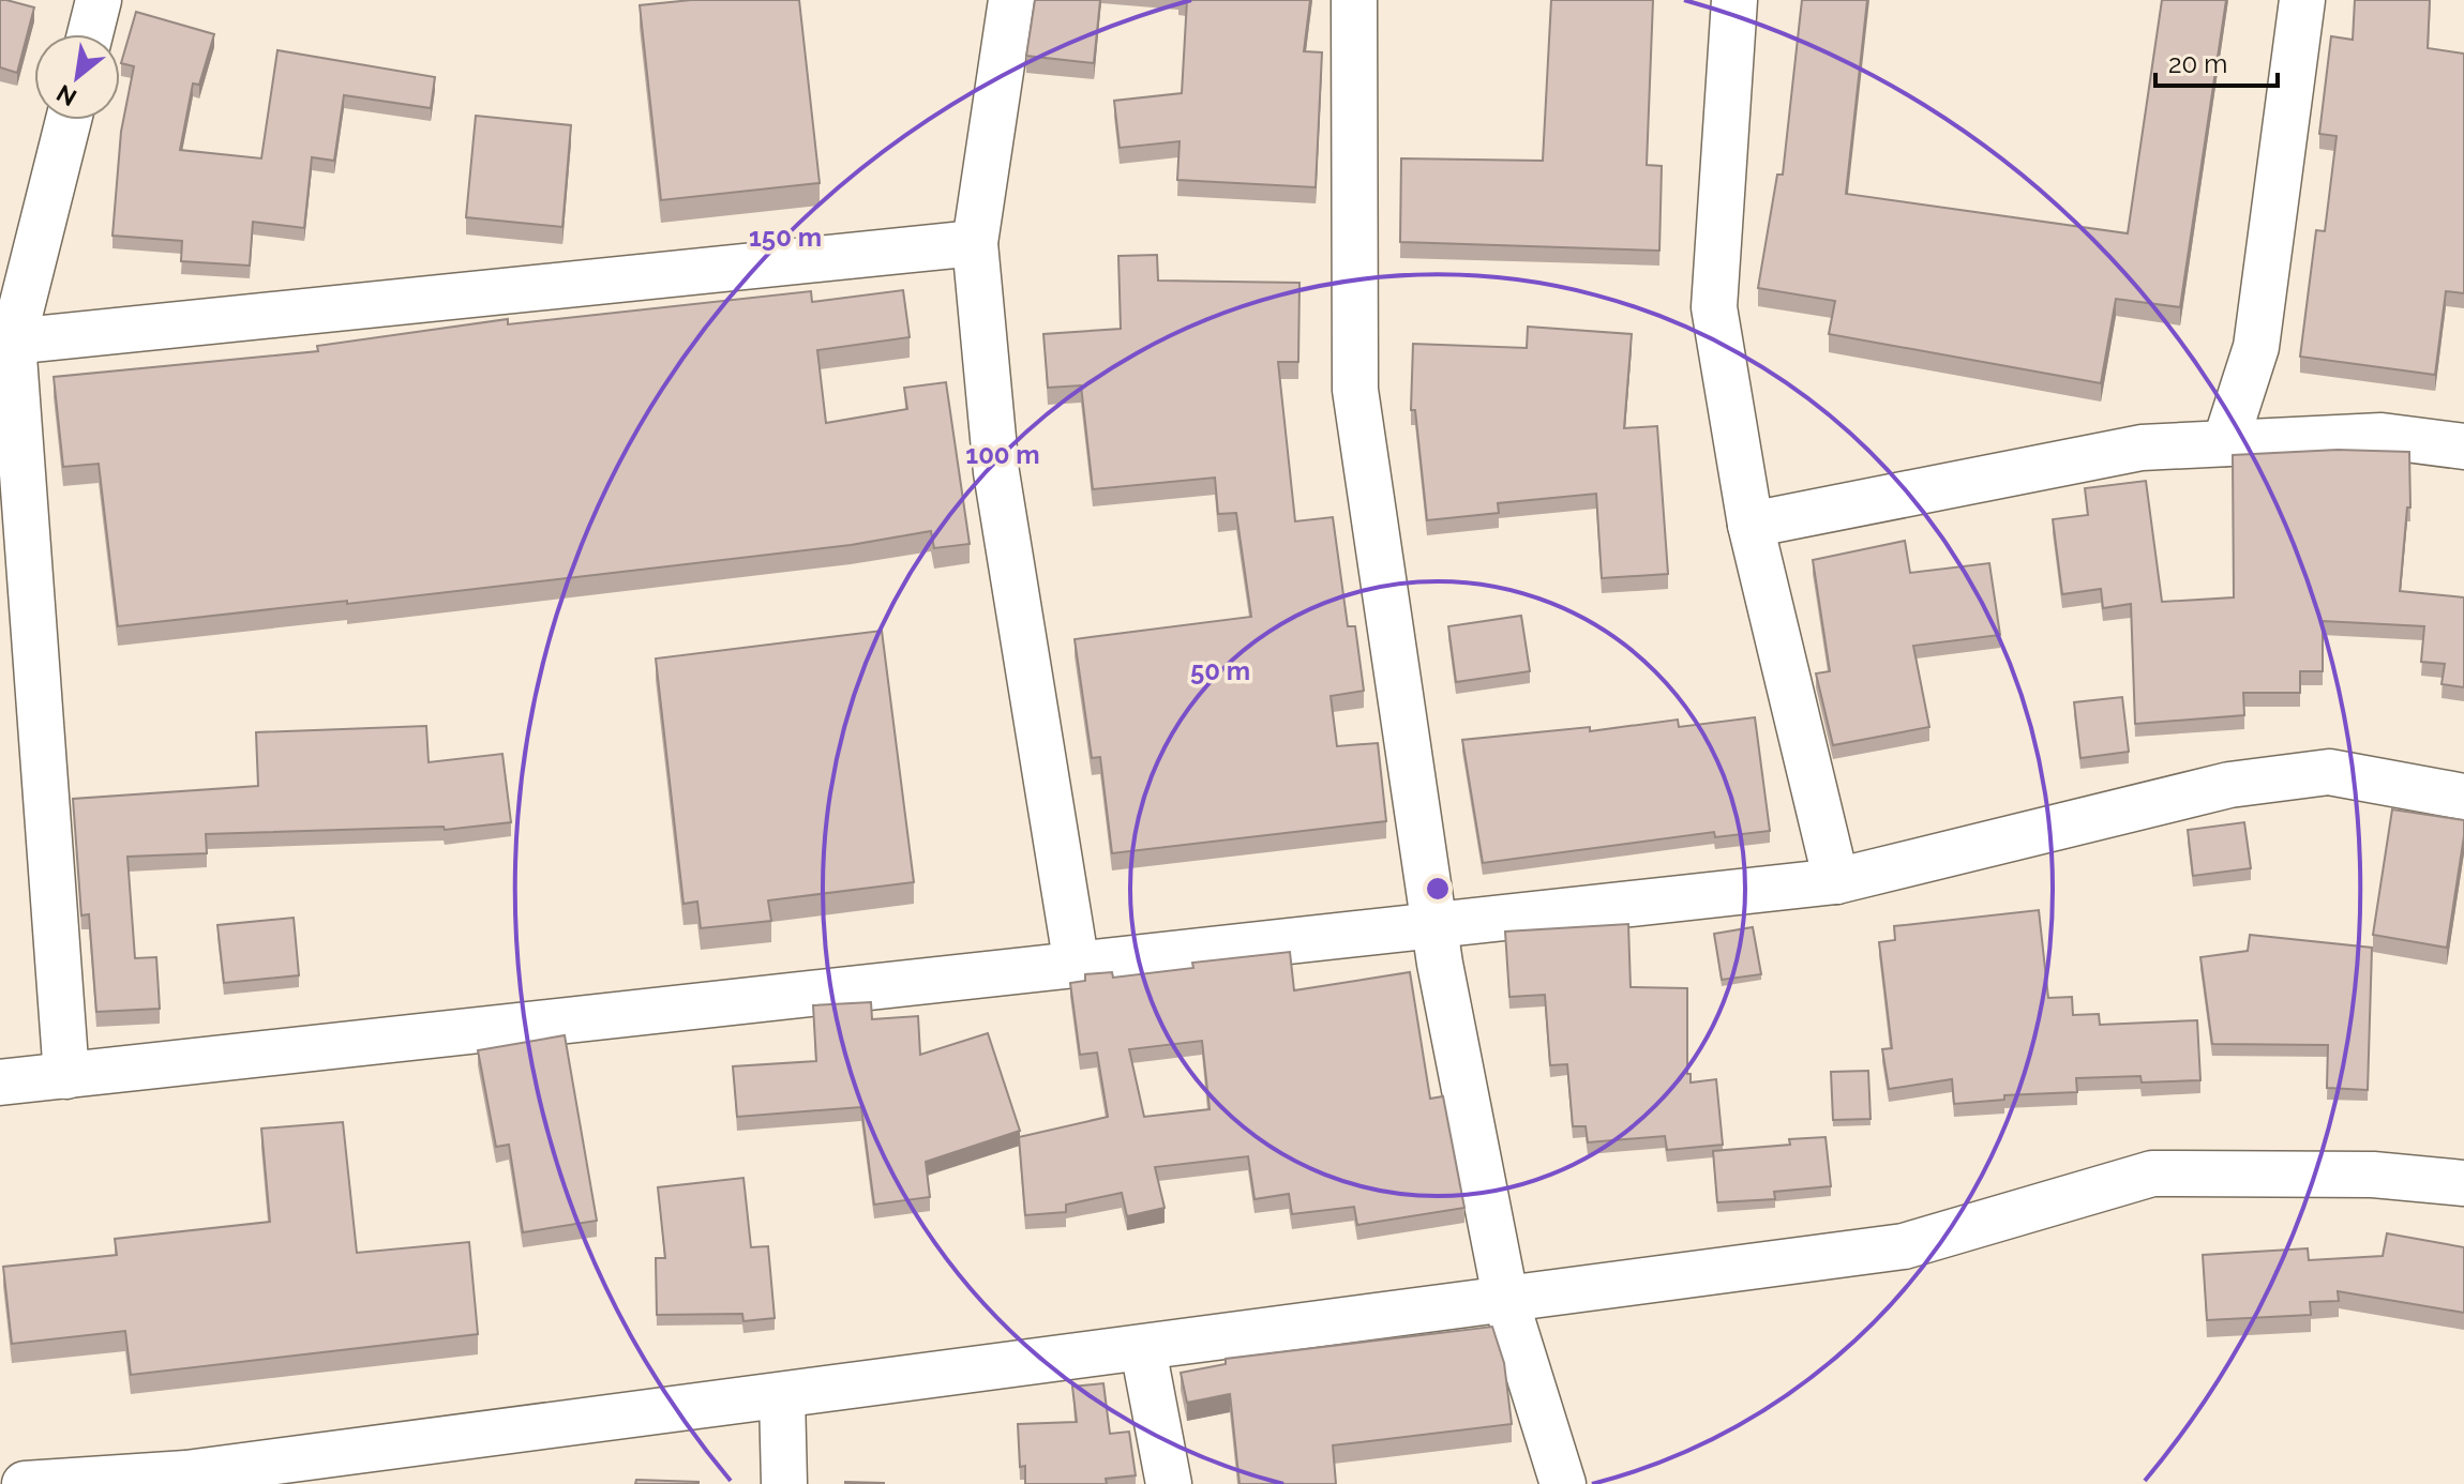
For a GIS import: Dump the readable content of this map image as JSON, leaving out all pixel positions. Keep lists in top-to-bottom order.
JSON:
{
  "scale_bar": "20 m",
  "north": "bottom left",
  "rings": ["150 m", "100 m", "50 m"]
}
